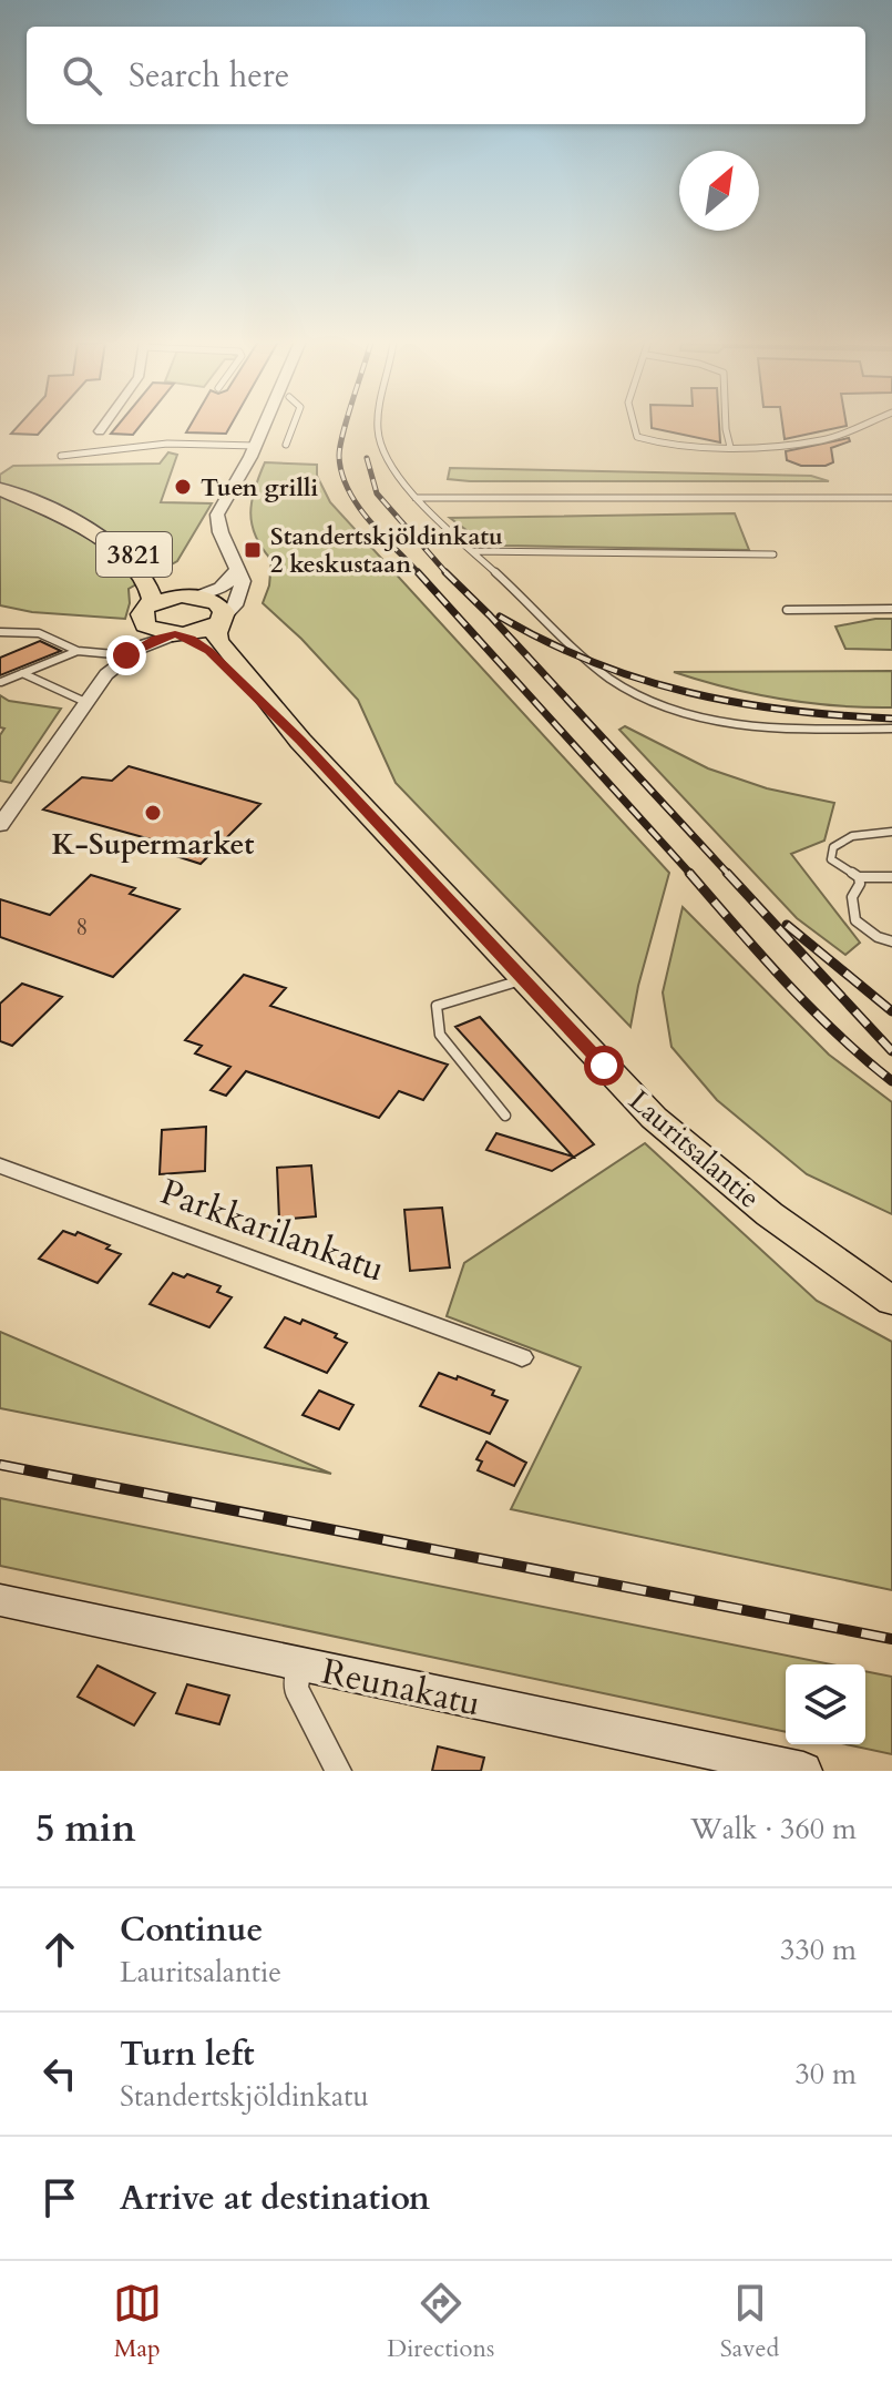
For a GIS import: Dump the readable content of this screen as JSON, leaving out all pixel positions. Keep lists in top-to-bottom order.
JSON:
{
  "streets": {
    "main road": ["3821", "Lauritsalantie", "Reunakatu"],
    "street": ["Parkkarilankatu"]
  },
  "crossings": [
    ["3821", "Lauritsalantie"]
  ],
  "places": {
    "other": ["Tuen grilli", "K-Supermarket"],
    "transit": ["Standertskjöldinkatu 2 keskustaan"]
  },
  "house_numbers": ["8"],
  "north": "top right",
  "page": {
    "search": "Search here",
    "heading": ["5 min", "Walk · 360 m"],
    "list": [
      ["Continue", "Lauritsalantie", "330 m"],
      ["Turn left", "Standertskjöldinkatu", "30 m"],
      "Arrive at destination"
    ],
    "nav": ["Map", "Directions", "Saved"]
  }
}
